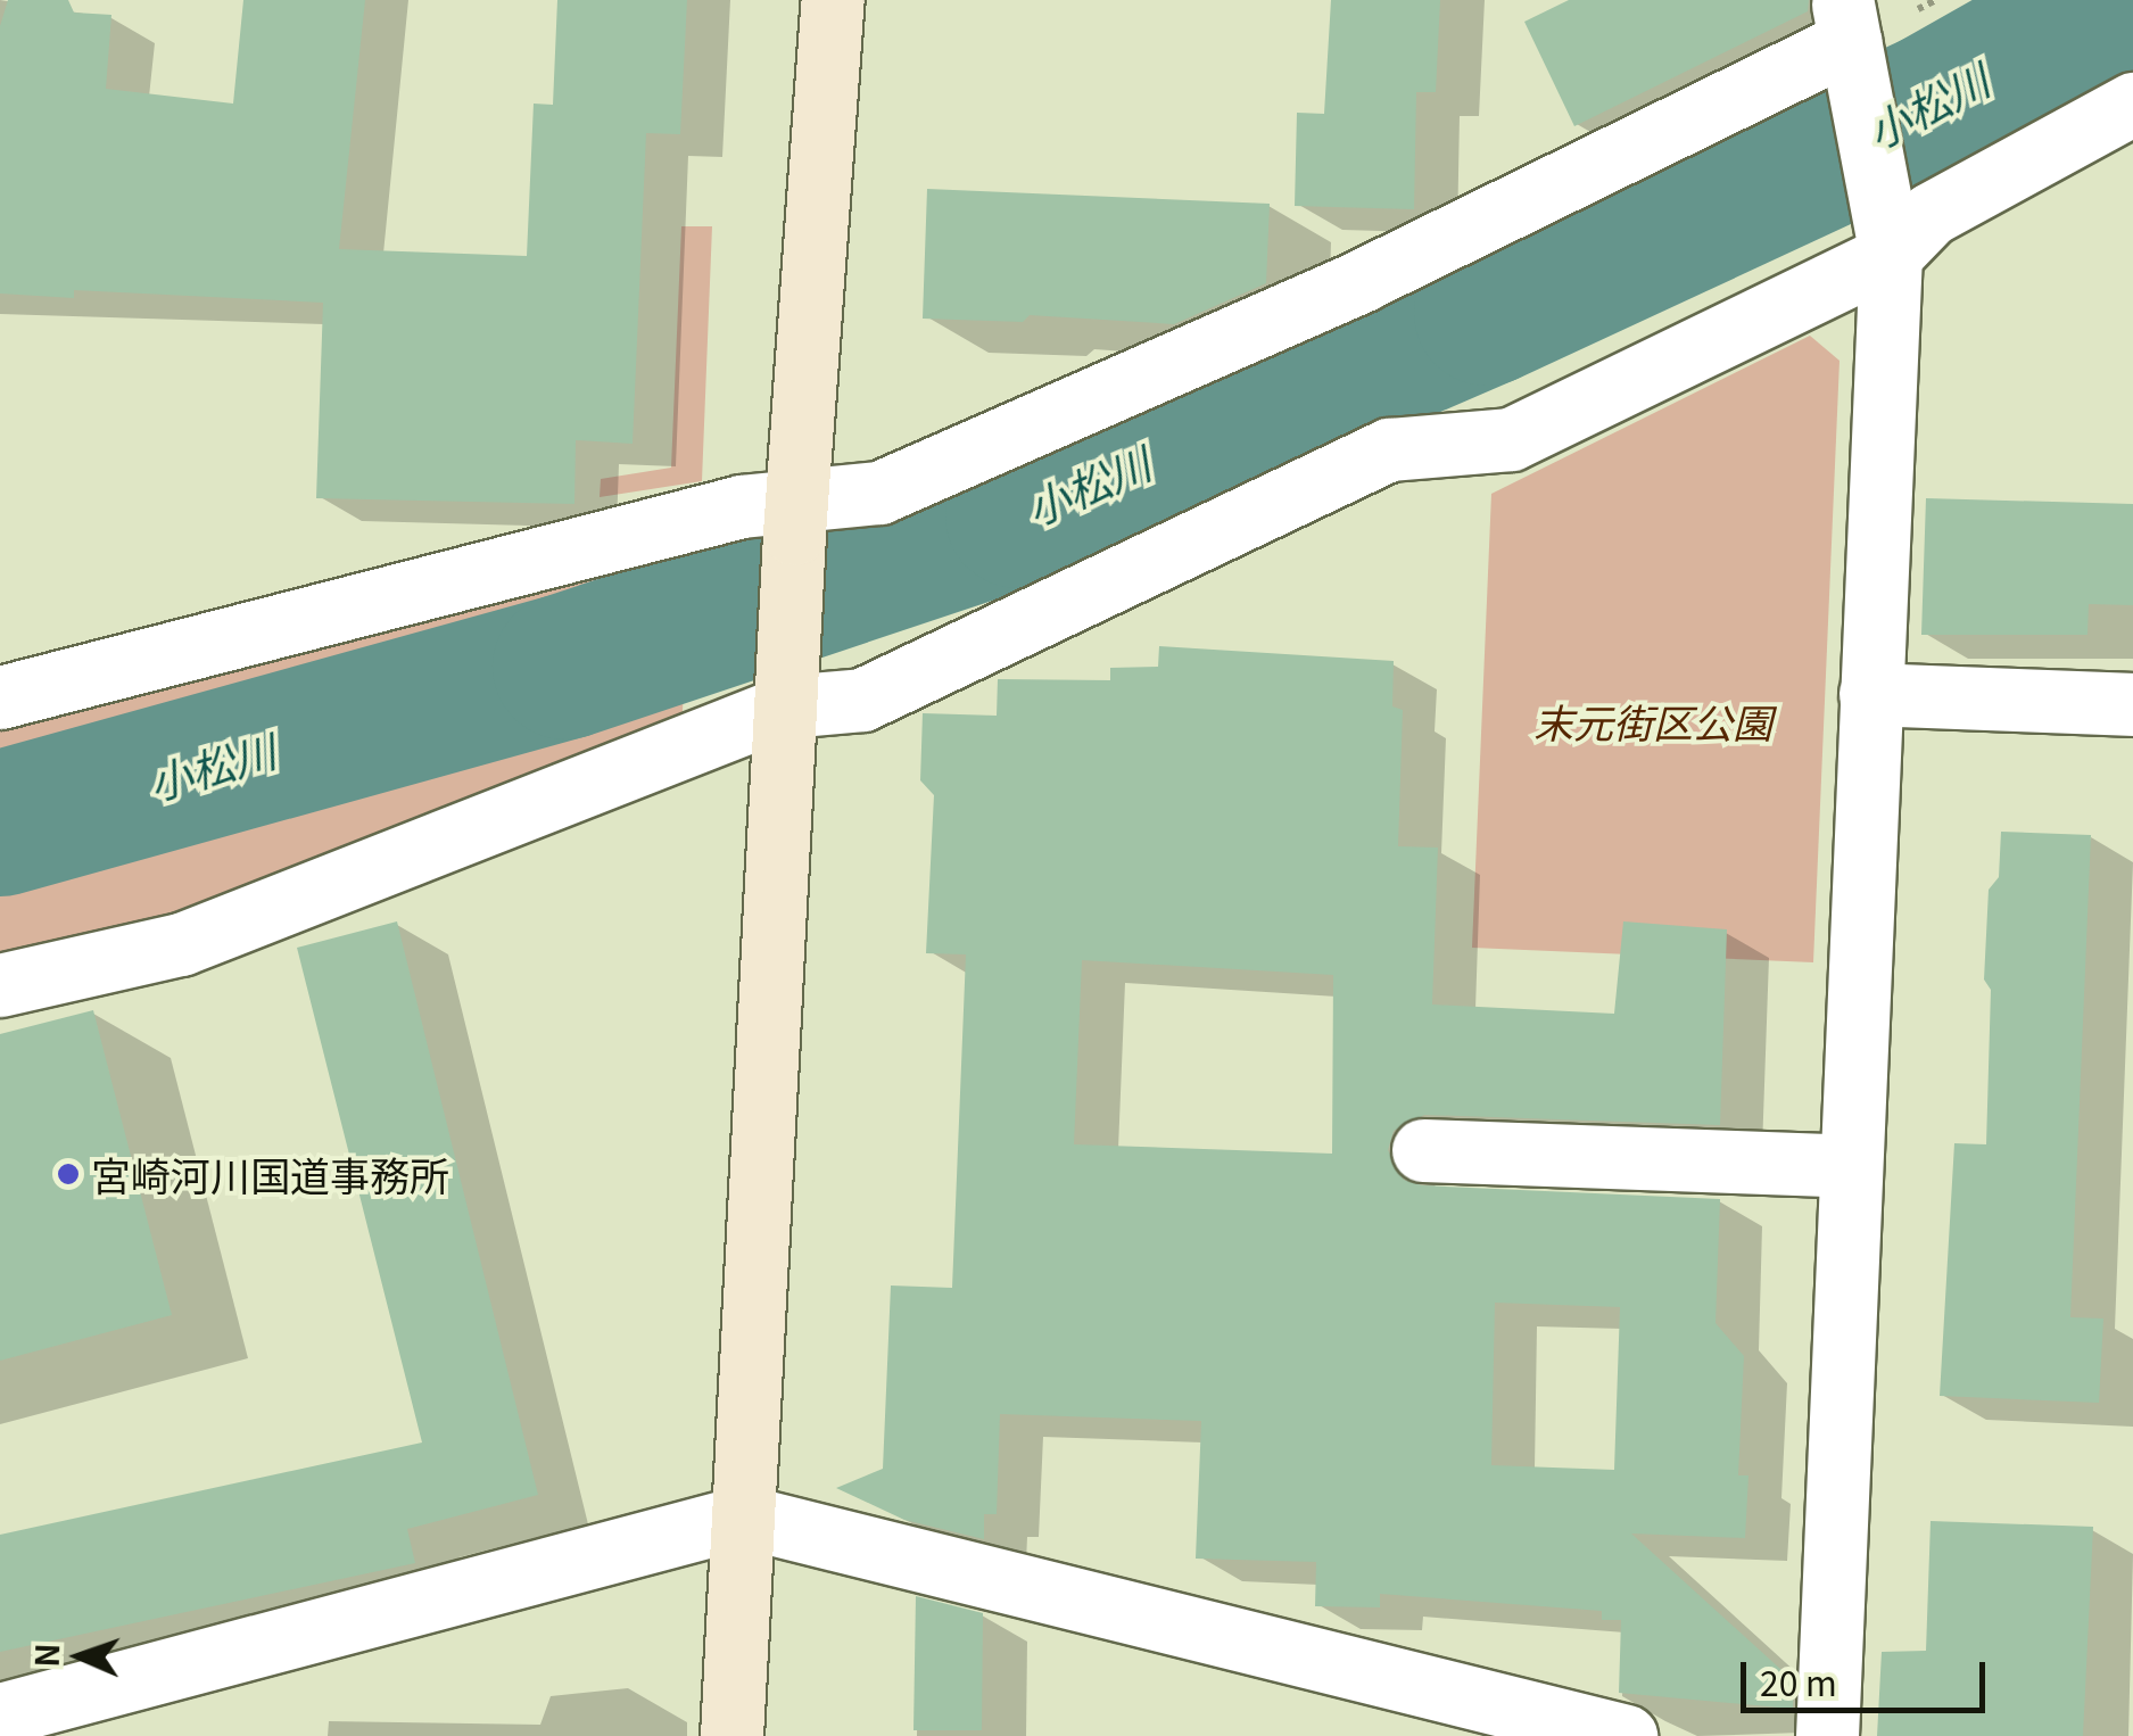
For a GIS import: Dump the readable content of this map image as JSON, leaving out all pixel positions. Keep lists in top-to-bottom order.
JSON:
{
  "water": ["小松川"],
  "parks": ["末元街区公園"],
  "places": ["宮崎河川国道事務所"],
  "scale_bar": "20 m",
  "north": "left"
}
